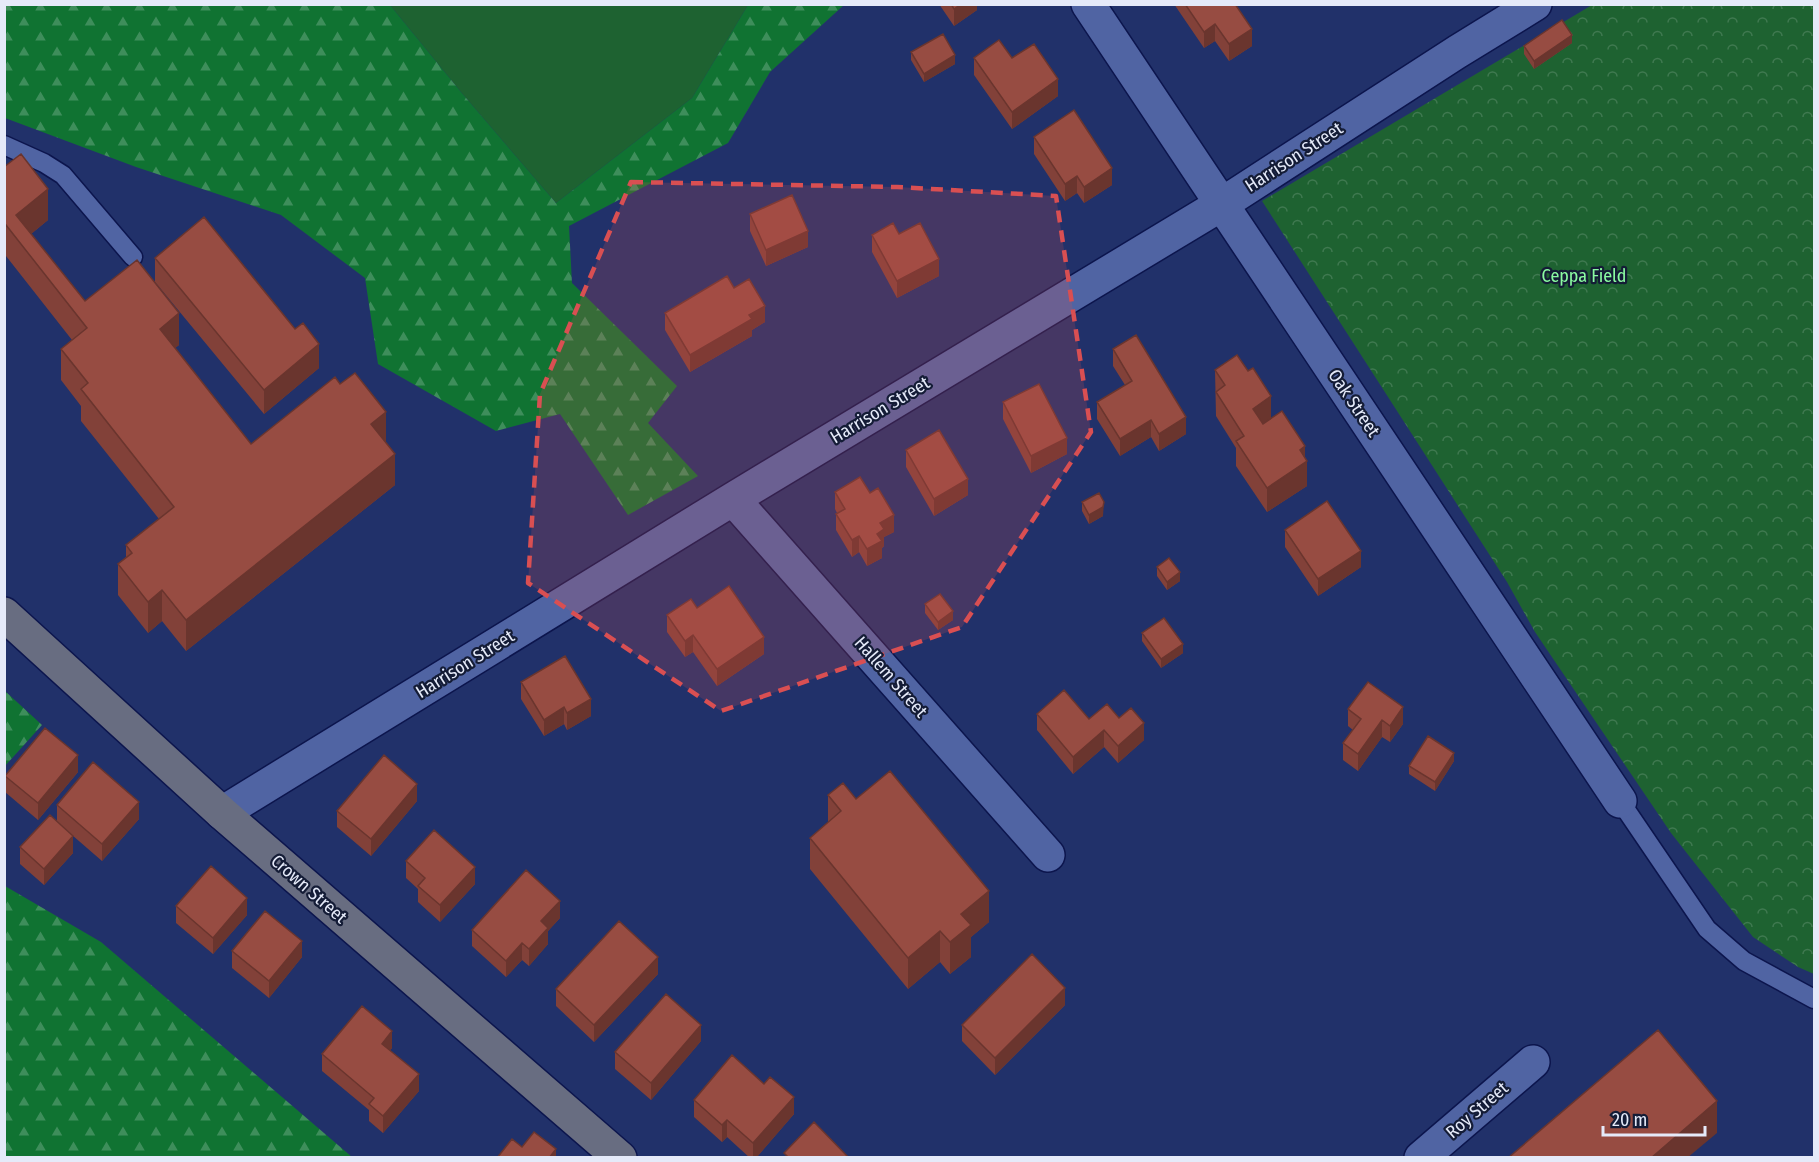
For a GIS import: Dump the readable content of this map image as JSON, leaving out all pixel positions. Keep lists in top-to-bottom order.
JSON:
{
  "streets": {
    "street": [
      "Harrison Street",
      "Oak Street",
      "Hallem Street",
      "Crown Street",
      "Roy Street"
    ]
  },
  "crossings": [
    ["Harrison Street", "Oak Street"],
    ["Harrison Street", "Hallem Street"],
    ["Harrison Street", "Crown Street"]
  ],
  "parks": ["Ceppa Field"],
  "scale_bar": "20 m"
}
